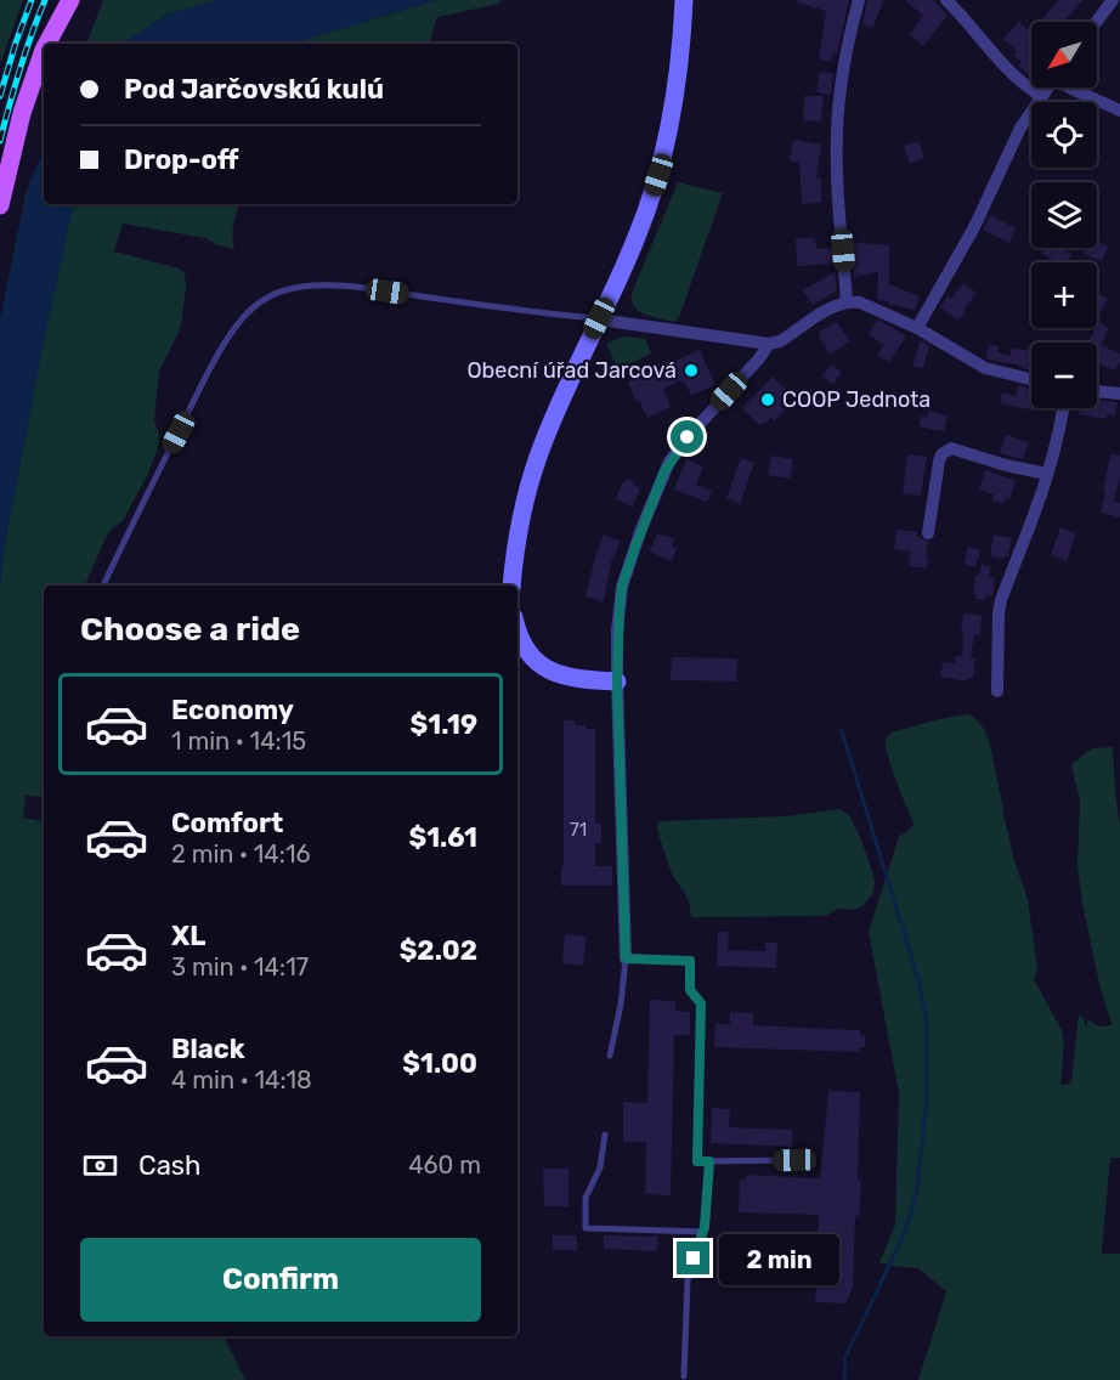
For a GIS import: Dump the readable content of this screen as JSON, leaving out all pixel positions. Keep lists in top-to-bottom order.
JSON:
{
  "places": ["Obecní úřad Jarcová", "COOP Jednota"],
  "house_numbers": ["71"],
  "north": "bottom left",
  "page": {
    "map_buttons": ["+", "−"],
    "banner": ["Pod Jarčovskú kulú", "Drop-off"],
    "heading": "Choose a ride",
    "list": [
      {
        "name": "Economy",
        "note": "1 min · 14:15",
        "value": "$1.19"
      },
      {
        "name": "Comfort",
        "note": "2 min · 14:16",
        "value": "$1.61"
      },
      {
        "name": "XL",
        "note": "3 min · 14:17",
        "value": "$2.02"
      },
      {
        "name": "Black",
        "note": "4 min · 14:18",
        "value": "$1.00"
      }
    ],
    "pay": ["Cash", "460 m"],
    "buttons": "Confirm",
    "bubble": "2 min"
  }
}
